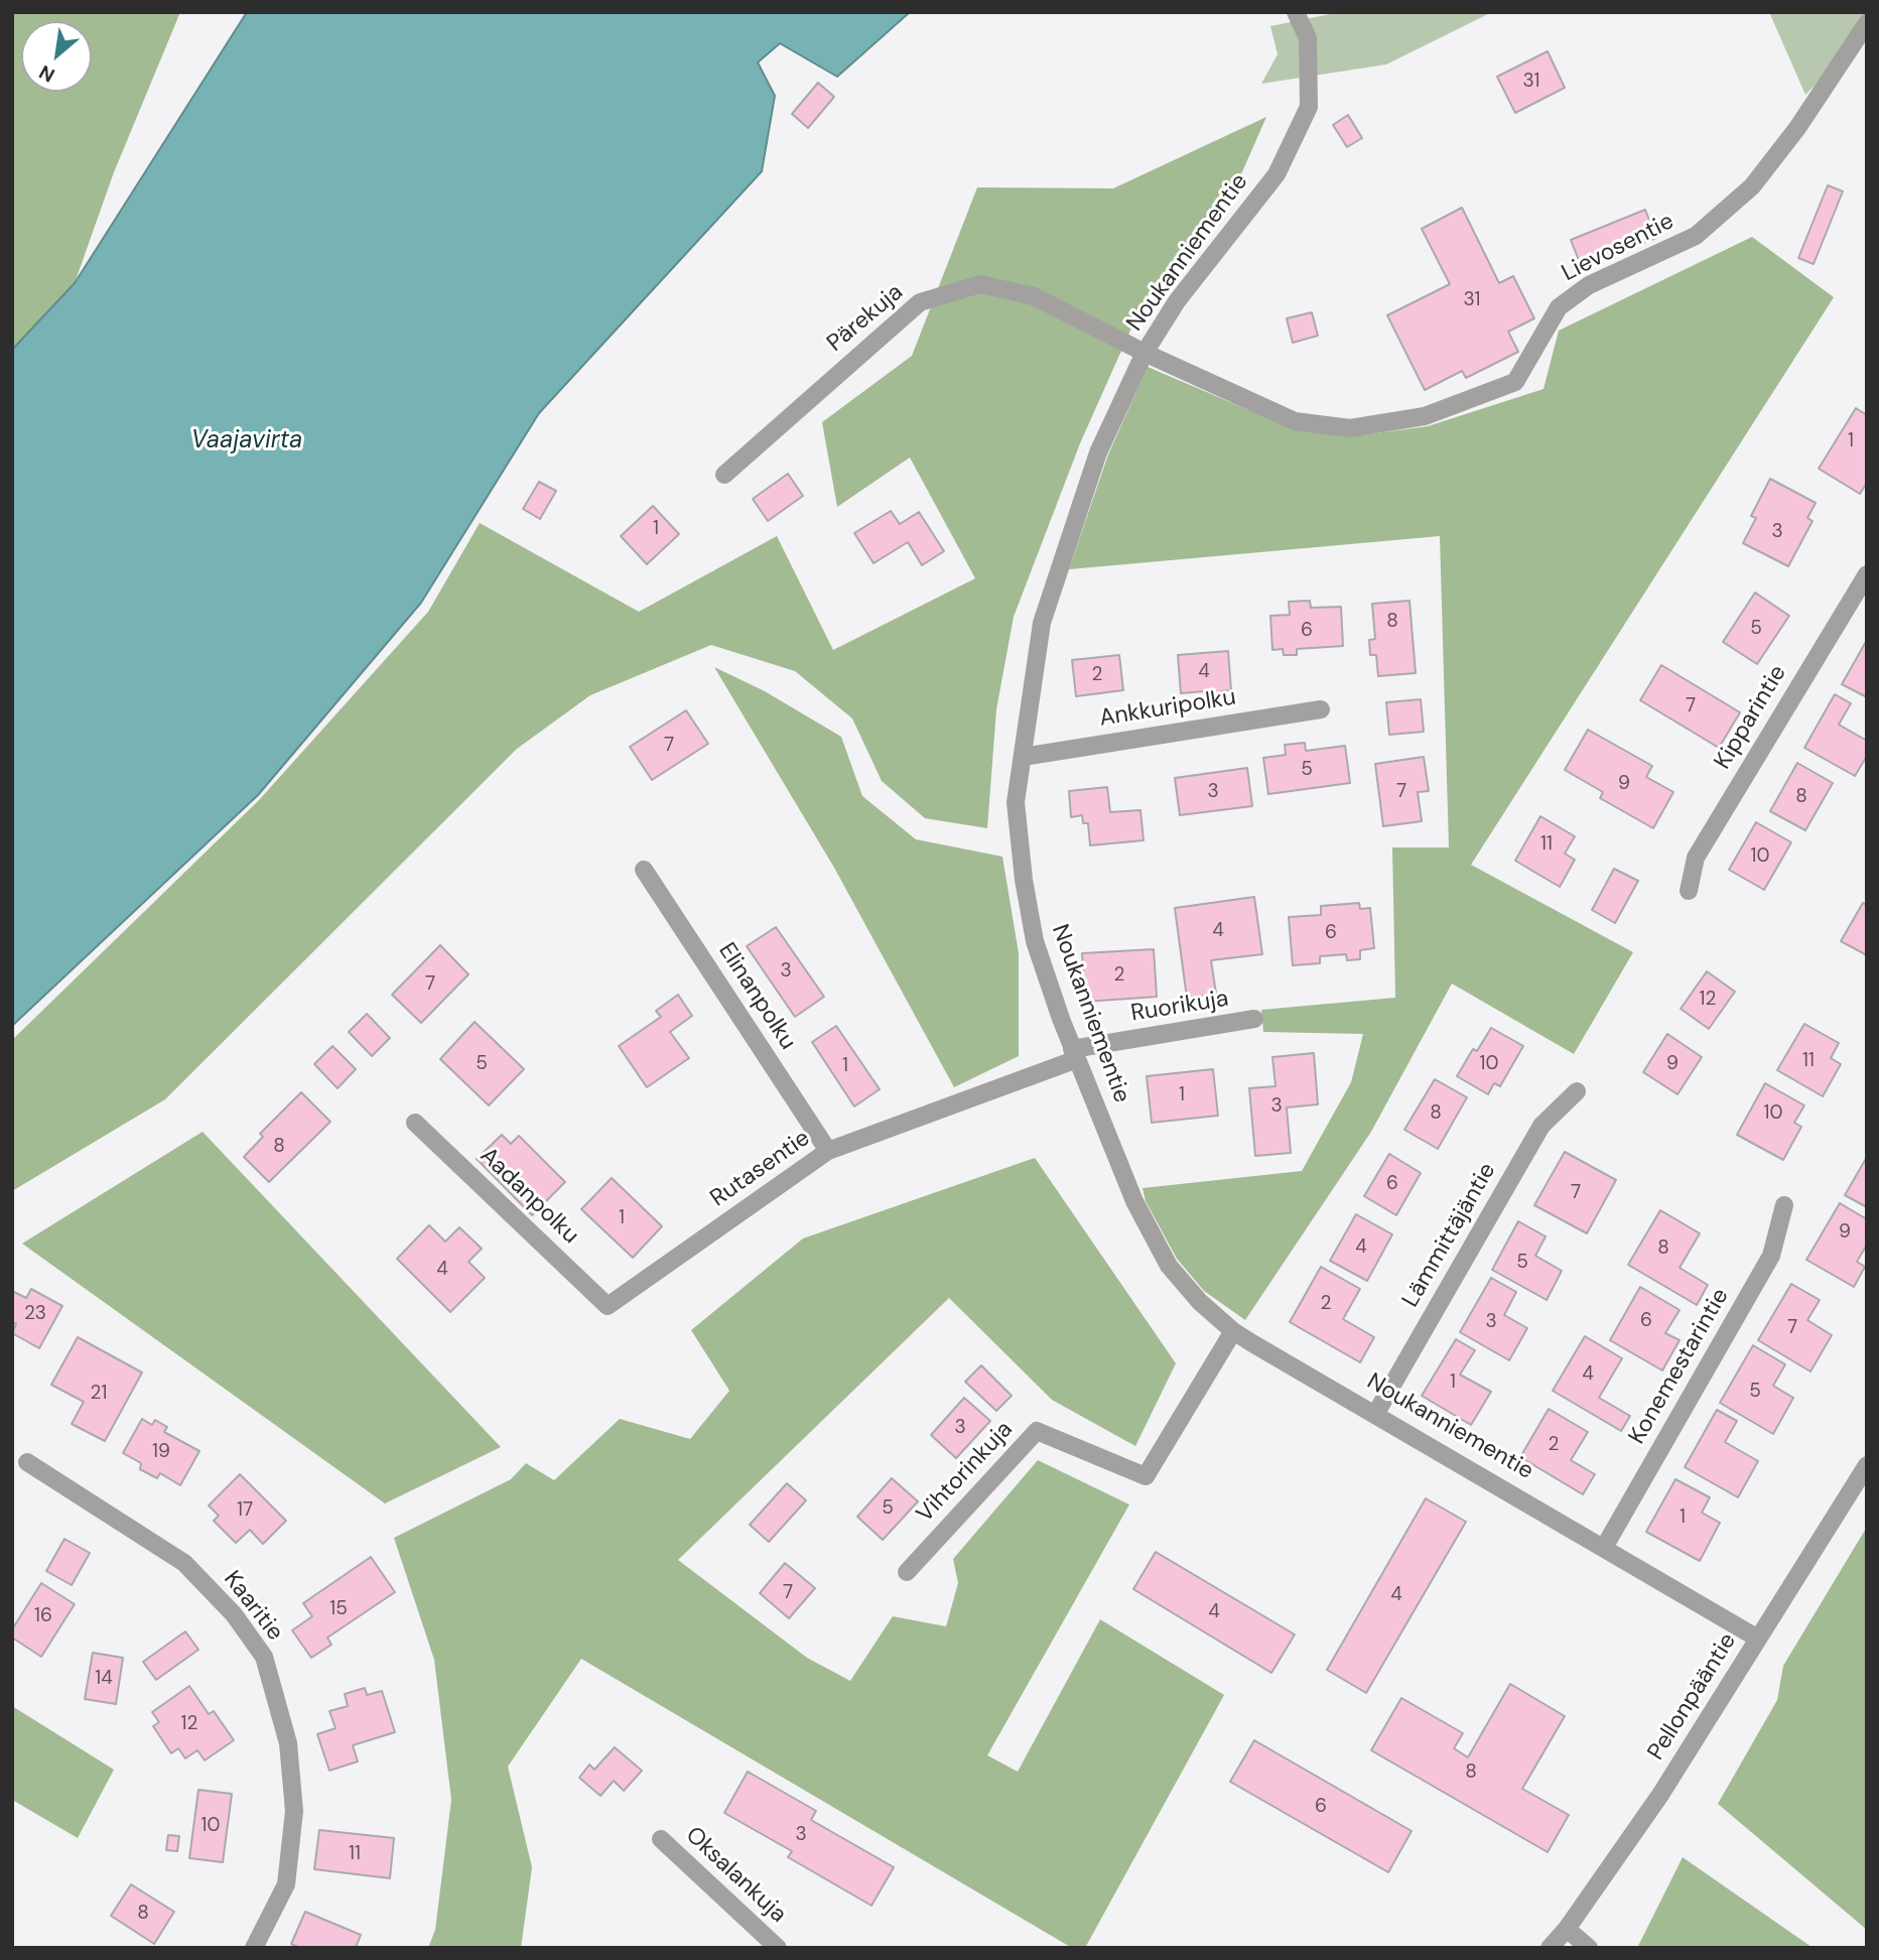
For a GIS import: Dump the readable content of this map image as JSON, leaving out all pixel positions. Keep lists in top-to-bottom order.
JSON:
{
  "streets": {
    "street": [
      "Lievosentie",
      "Noukanniementie",
      "Pärekuja",
      "Ankkuripolku",
      "Kipparintie",
      "Elinanpolku",
      "Ruorikuja",
      "Rutasentie",
      "Aadanpolku",
      "Lämmittäjäntie",
      "Konemestarintie",
      "Vihtorinkuja",
      "Kaaritie",
      "Pellonpääntie",
      "Oksalankuja"
    ]
  },
  "crossings": [
    ["Lievosentie", "Noukanniementie"],
    ["Lievosentie", "Pärekuja"],
    ["Noukanniementie", "Pärekuja"],
    ["Noukanniementie", "Ankkuripolku"],
    ["Noukanniementie", "Ruorikuja"],
    ["Noukanniementie", "Rutasentie"],
    ["Noukanniementie", "Lämmittäjäntie"],
    ["Noukanniementie", "Konemestarintie"],
    ["Noukanniementie", "Vihtorinkuja"],
    ["Noukanniementie", "Pellonpääntie"],
    ["Elinanpolku", "Rutasentie"],
    ["Ruorikuja", "Rutasentie"],
    ["Rutasentie", "Aadanpolku"]
  ],
  "water": ["Vaajavirta"],
  "house_numbers": [
    "31",
    "31",
    "1",
    "1",
    "3",
    "8",
    "5",
    "6",
    "4",
    "2",
    "7",
    "7",
    "5",
    "9",
    "3",
    "7",
    "8",
    "11",
    "10",
    "4",
    "6",
    "3",
    "2",
    "7",
    "12",
    "11",
    "5",
    "10",
    "9",
    "1",
    "1",
    "3",
    "8",
    "10",
    "8",
    "6",
    "7",
    "1",
    "9",
    "4",
    "8",
    "5",
    "4",
    "2",
    "23",
    "6",
    "3",
    "7",
    "4",
    "1",
    "5",
    "21",
    "3",
    "2",
    "19",
    "5",
    "17",
    "1",
    "7",
    "4",
    "15",
    "4",
    "16",
    "14",
    "12",
    "8",
    "6",
    "10",
    "3",
    "11",
    "8"
  ],
  "north": "bottom left"
}
